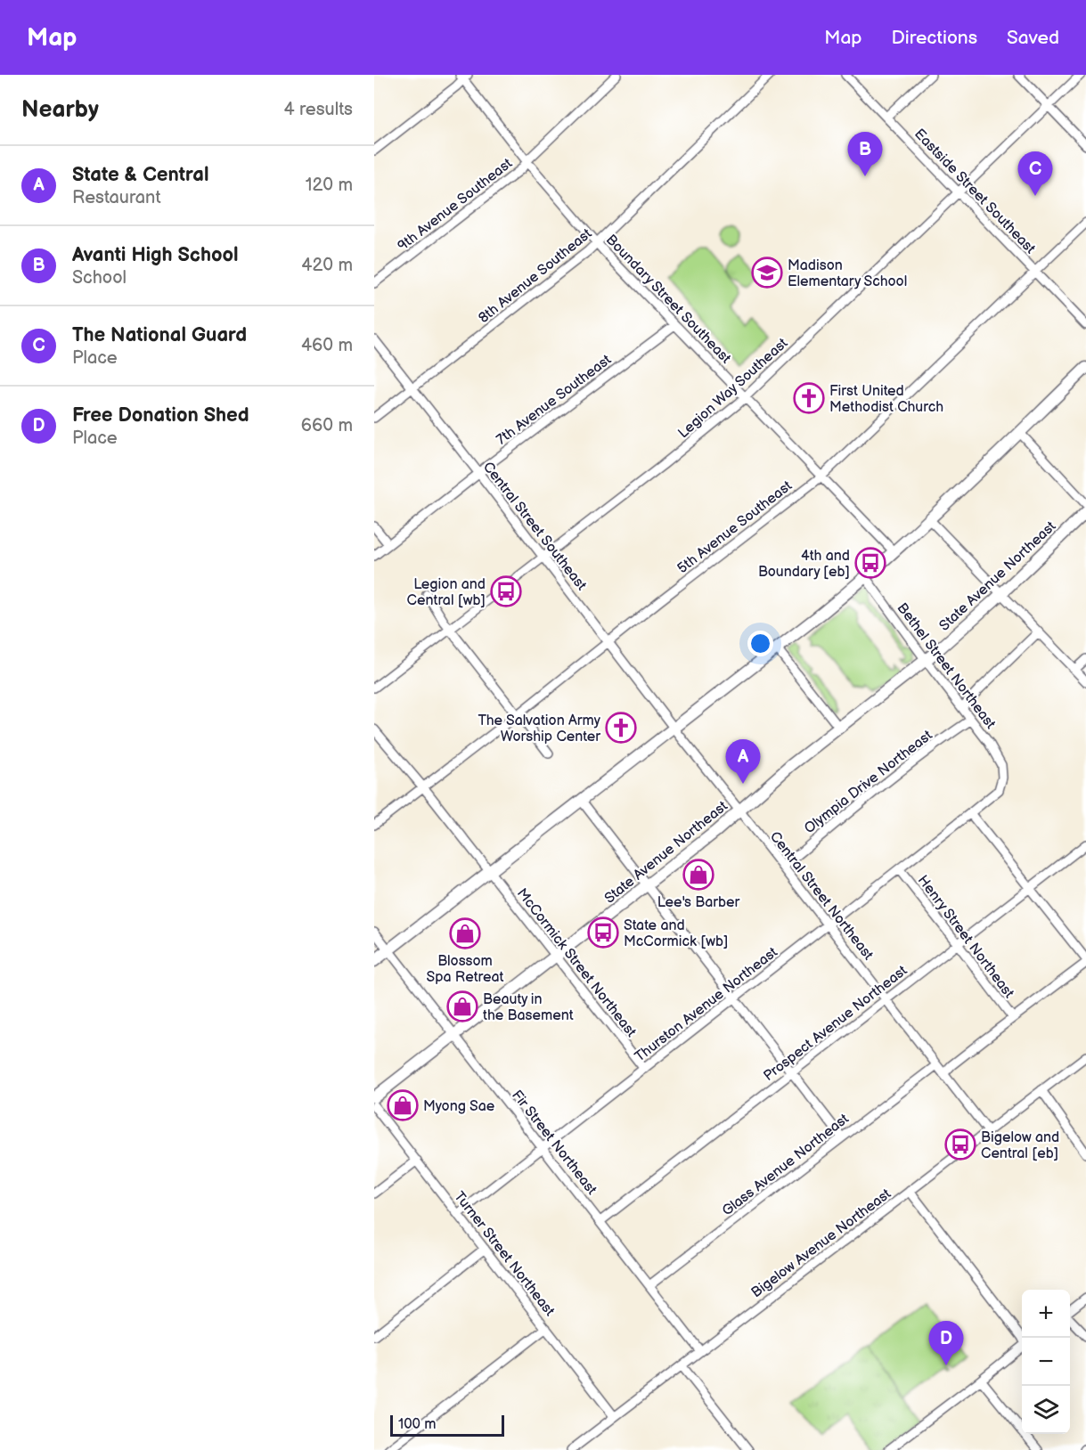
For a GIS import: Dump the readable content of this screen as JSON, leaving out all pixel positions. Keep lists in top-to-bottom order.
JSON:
{
  "streets": {
    "main road": ["State Avenue Northeast"],
    "street": [
      "Eastside Street Southeast",
      "9th Avenue Southeast",
      "8th Avenue Southeast",
      "Boundary Street Southeast",
      "Legion Way Southeast",
      "7th Avenue Southeast",
      "Central Street Southeast",
      "5th Avenue Southeast",
      "Bethel Street Northeast",
      "Olympia Drive Northeast",
      "Central Street Northeast",
      "Henry Street Northeast",
      "McCormick Street Northeast",
      "Thurston Avenue Northeast",
      "Prospect Avenue Northeast",
      "Fir Street Northeast",
      "Glass Avenue Northeast",
      "Bigelow Avenue Northeast",
      "Turner Street Northeast"
    ]
  },
  "crossings": [
    ["Eastside Street Southeast", "Legion Way Southeast"],
    ["Eastside Street Southeast", "5th Avenue Southeast"],
    ["9th Avenue Southeast", "Boundary Street Southeast"],
    ["8th Avenue Southeast", "Boundary Street Southeast"],
    ["8th Avenue Southeast", "Central Street Southeast"],
    ["Boundary Street Southeast", "Legion Way Southeast"],
    ["Boundary Street Southeast", "7th Avenue Southeast"],
    ["Boundary Street Southeast", "5th Avenue Southeast"],
    ["Legion Way Southeast", "Central Street Southeast"],
    ["7th Avenue Southeast", "Central Street Southeast"],
    ["Central Street Southeast", "5th Avenue Southeast"],
    ["Central Street Southeast", "Central Street Northeast"],
    ["5th Avenue Southeast", "McCormick Street Northeast"],
    ["State Avenue Northeast", "Bethel Street Northeast"],
    ["State Avenue Northeast", "Central Street Northeast"],
    ["State Avenue Northeast", "McCormick Street Northeast"],
    ["State Avenue Northeast", "Fir Street Northeast"],
    ["Bethel Street Northeast", "Olympia Drive Northeast"],
    ["Bethel Street Northeast", "Thurston Avenue Northeast"],
    ["Olympia Drive Northeast", "Central Street Northeast"],
    ["Central Street Northeast", "Thurston Avenue Northeast"],
    ["Central Street Northeast", "Prospect Avenue Northeast"],
    ["Central Street Northeast", "Glass Avenue Northeast"],
    ["Central Street Northeast", "Bigelow Avenue Northeast"],
    ["Henry Street Northeast", "Thurston Avenue Northeast"],
    ["Henry Street Northeast", "Prospect Avenue Northeast"],
    ["McCormick Street Northeast", "Thurston Avenue Northeast"],
    ["Thurston Avenue Northeast", "Fir Street Northeast"],
    ["Thurston Avenue Northeast", "Turner Street Northeast"],
    ["Prospect Avenue Northeast", "Fir Street Northeast"],
    ["Fir Street Northeast", "Glass Avenue Northeast"],
    ["Fir Street Northeast", "Bigelow Avenue Northeast"],
    ["Bigelow Avenue Northeast", "Turner Street Northeast"]
  ],
  "places": {
    "school or university": ["Madison Elementary School"],
    "church": ["First United Methodist Church", "The Salvation Army Worship Center"],
    "bus stop": [
      "4th and Boundary [eb]",
      "Legion and Central [wb]",
      "State and McCormick [wb]",
      "Bigelow and Central [eb]"
    ],
    "shop": [
      "Lee's Barber",
      "Blossom Spa Retreat",
      "Beauty in the Basement",
      "Myong Sae"
    ]
  },
  "scale_bar": "100 m",
  "page": {
    "header": "Map",
    "nav": ["Map", "Directions", "Saved"],
    "heading": ["Nearby", "4 results"],
    "pins": [
      "B",
      "C",
      "A",
      "D"
    ],
    "list": [
      {
        "mark": "A",
        "name": "State & Central",
        "note": "Restaurant",
        "value": "120 m"
      },
      {
        "mark": "B",
        "name": "Avanti High School",
        "note": "School",
        "value": "420 m"
      },
      {
        "mark": "C",
        "name": "The National Guard",
        "note": "Place",
        "value": "460 m"
      },
      {
        "mark": "D",
        "name": "Free Donation Shed",
        "note": "Place",
        "value": "660 m"
      }
    ],
    "map_buttons": ["+", "−"],
    "scale": "100 m"
  }
}
